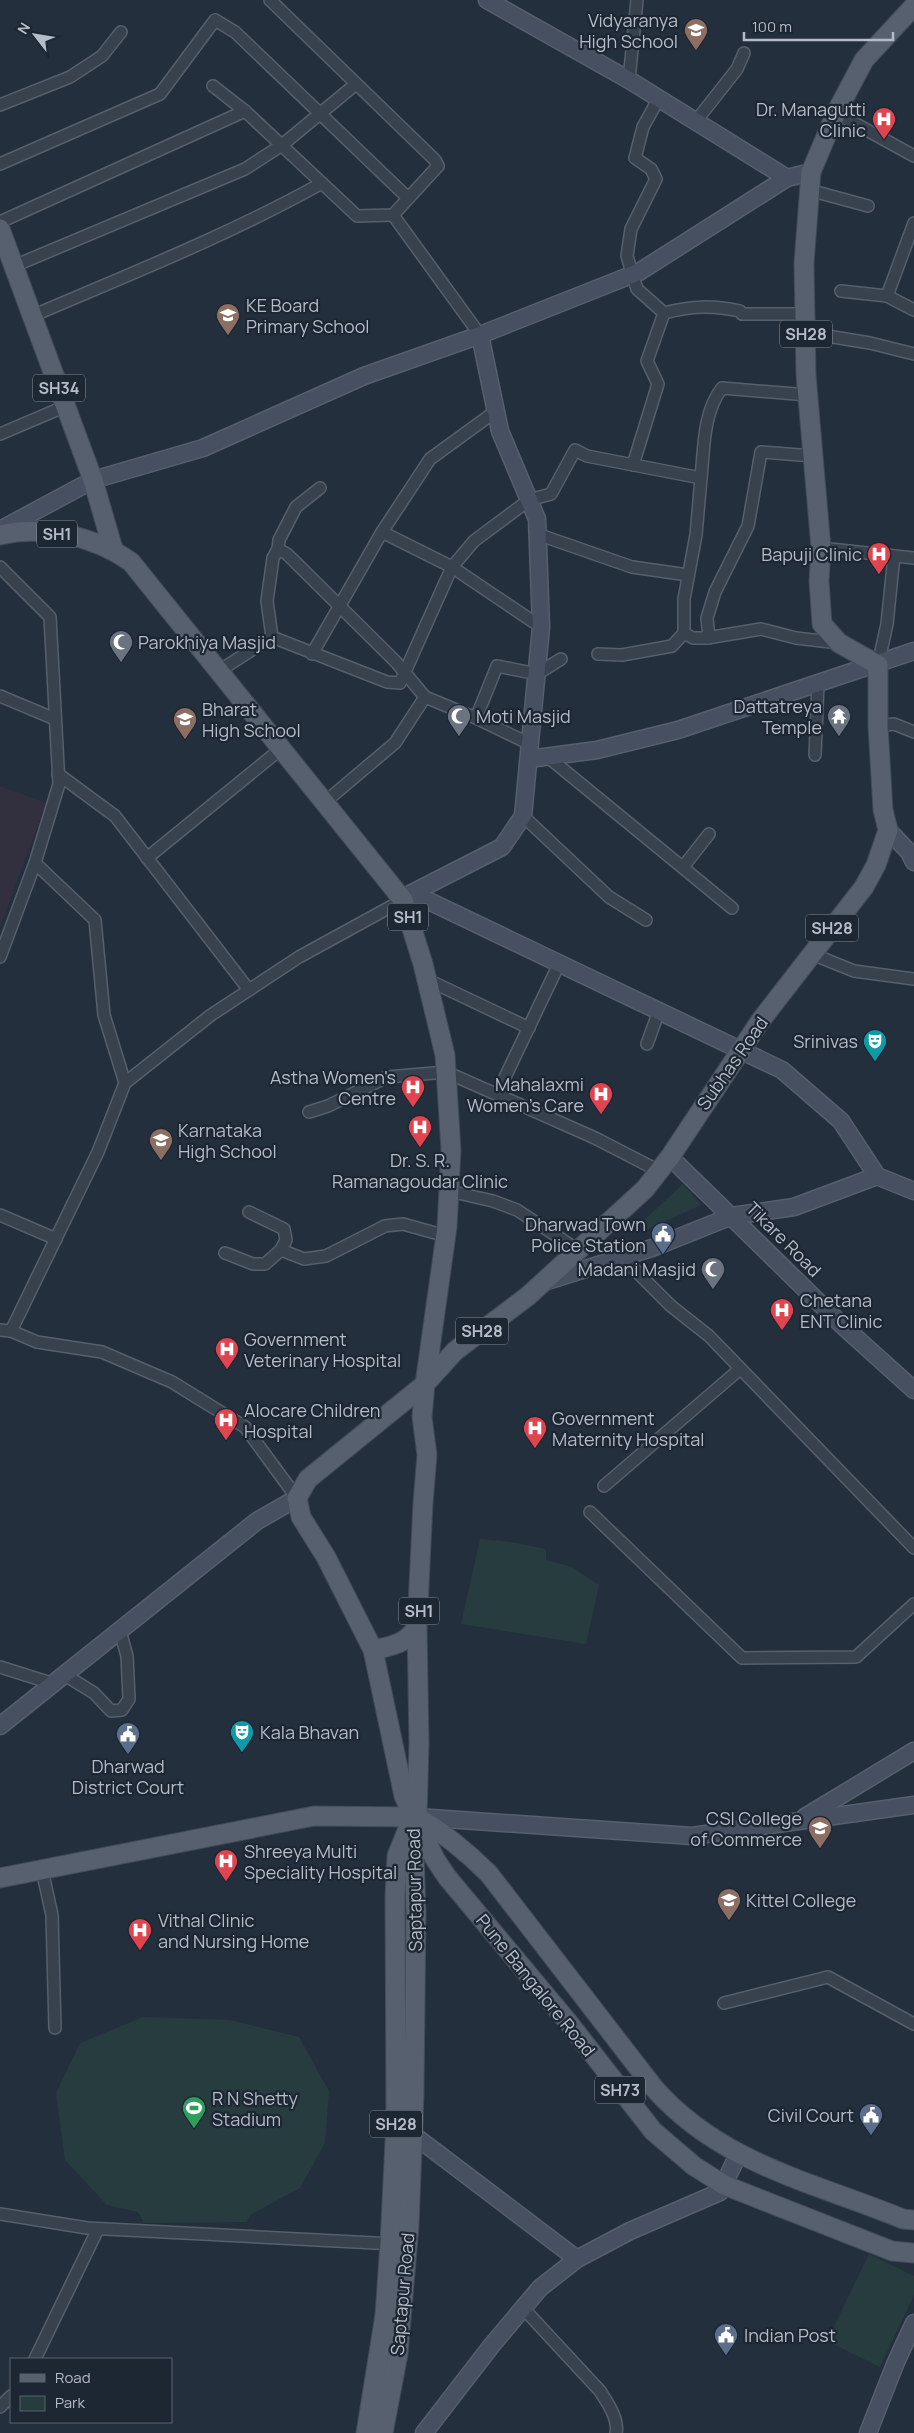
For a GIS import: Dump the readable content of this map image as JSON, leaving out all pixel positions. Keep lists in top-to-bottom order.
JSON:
{
  "streets": {
    "main road": [
      "SH28",
      "SH34",
      "SH1",
      "Subhas Road",
      "Saptapur Road",
      "Pune Bangalore Road",
      "SH73"
    ],
    "street": ["Tikare Road"]
  },
  "crossings": [
    ["SH34", "SH1"],
    ["SH1", "Subhas Road"],
    ["SH1", "Saptapur Road"],
    ["SH1", "Pune Bangalore Road"],
    ["Subhas Road", "Tikare Road"],
    ["Saptapur Road", "Pune Bangalore Road"]
  ],
  "places": {
    "school or university": [
      "Vidyaranya High School",
      "KE Board Primary School",
      "Bharat High School",
      "Karnataka High School",
      "CSI College of Commerce",
      "Kittel College"
    ],
    "hospital": [
      "Dr. Managutti Clinic",
      "Bapuji Clinic",
      "Astha Women's Centre",
      "Mahalaxmi Women's Care",
      "Dr. S. R. Ramanagoudar Clinic",
      "Chetana ENT Clinic",
      "Government Veterinary Hospital",
      "Alocare Children Hospital",
      "Government Maternity Hospital",
      "Shreeya Multi Speciality Hospital",
      "Vithal Clinic and Nursing Home"
    ],
    "mosque": ["Parokhiya Masjid", "Moti Masjid", "Madani Masjid"],
    "temple": ["Dattatreya Temple"],
    "theatre": ["Srinivas", "Kala Bhavan"],
    "public building": [
      "Dharwad Town Police Station",
      "Dharwad District Court",
      "Civil Court",
      "Indian Post"
    ],
    "sports": ["R N Shetty Stadium"]
  },
  "legend": ["Road", "Park"],
  "scale_bar": "100 m",
  "north": "top left"
}
